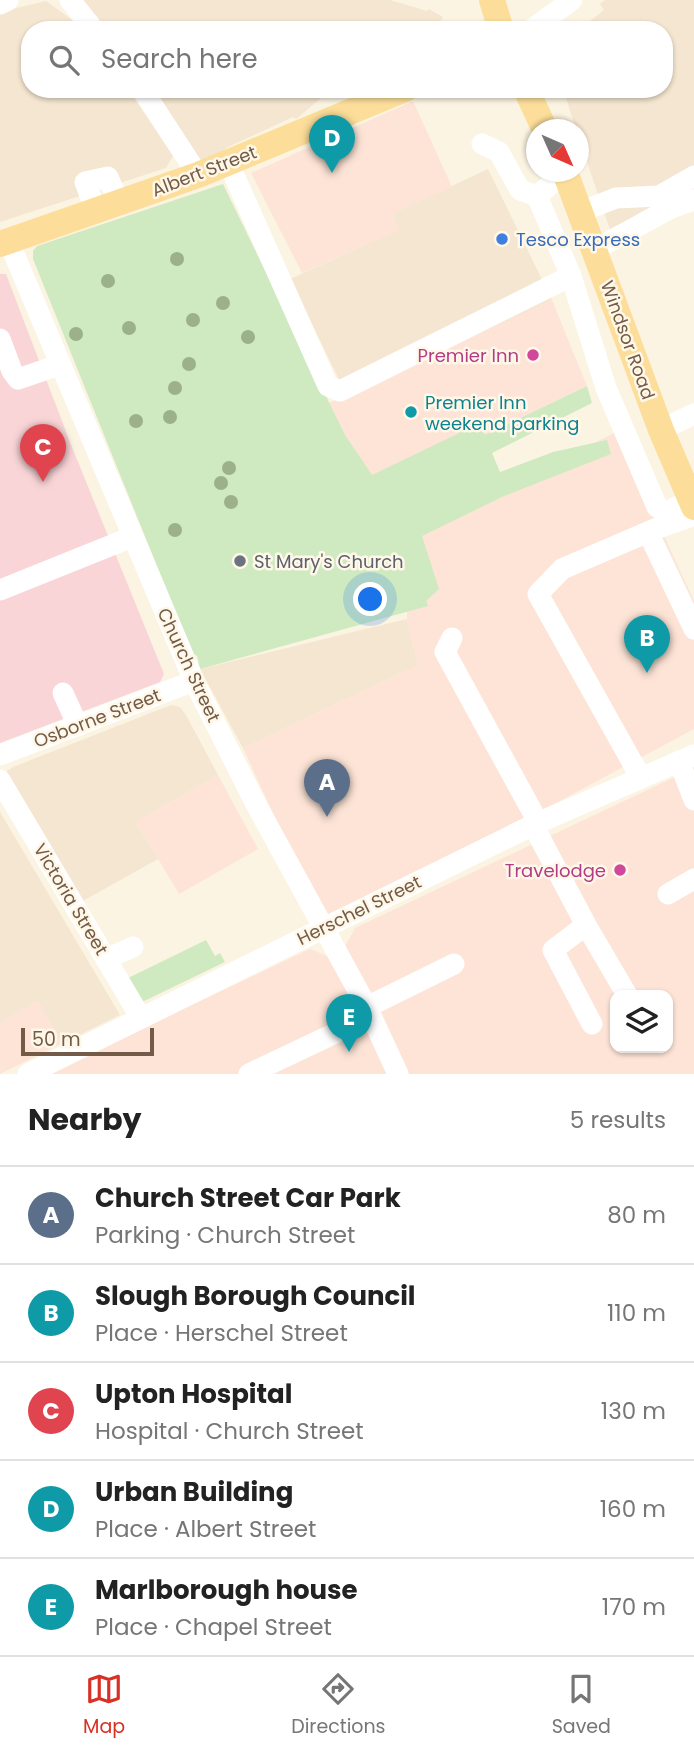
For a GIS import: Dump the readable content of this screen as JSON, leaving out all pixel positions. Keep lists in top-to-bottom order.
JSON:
{
  "streets": {
    "main road": ["Albert Street", "Windsor Road"],
    "street": [
      "Church Street",
      "Osborne Street",
      "Victoria Street",
      "Herschel Street"
    ]
  },
  "crossings": [
    ["Albert Street", "Church Street"],
    ["Church Street", "Osborne Street"],
    ["Church Street", "Herschel Street"],
    ["Victoria Street", "Herschel Street"]
  ],
  "places": [
    "Tesco Express",
    "Premier Inn",
    "Premier Inn weekend parking",
    "St Mary's Church",
    "Travelodge"
  ],
  "scale_bar": "50 m",
  "north": "bottom right",
  "page": {
    "search": "Search here",
    "pins": [
      "D",
      "C",
      "B",
      "A",
      "E"
    ],
    "scale": "50 m",
    "heading": ["Nearby", "5 results"],
    "list": [
      {
        "mark": "A",
        "name": "Church Street Car Park",
        "note": "Parking · Church Street",
        "value": "80 m"
      },
      {
        "mark": "B",
        "name": "Slough Borough Council",
        "note": "Place · Herschel Street",
        "value": "110 m"
      },
      {
        "mark": "C",
        "name": "Upton Hospital",
        "note": "Hospital · Church Street",
        "value": "130 m"
      },
      {
        "mark": "D",
        "name": "Urban Building",
        "note": "Place · Albert Street",
        "value": "160 m"
      },
      {
        "mark": "E",
        "name": "Marlborough house",
        "note": "Place · Chapel Street",
        "value": "170 m"
      }
    ],
    "nav": ["Map", "Directions", "Saved"]
  }
}
